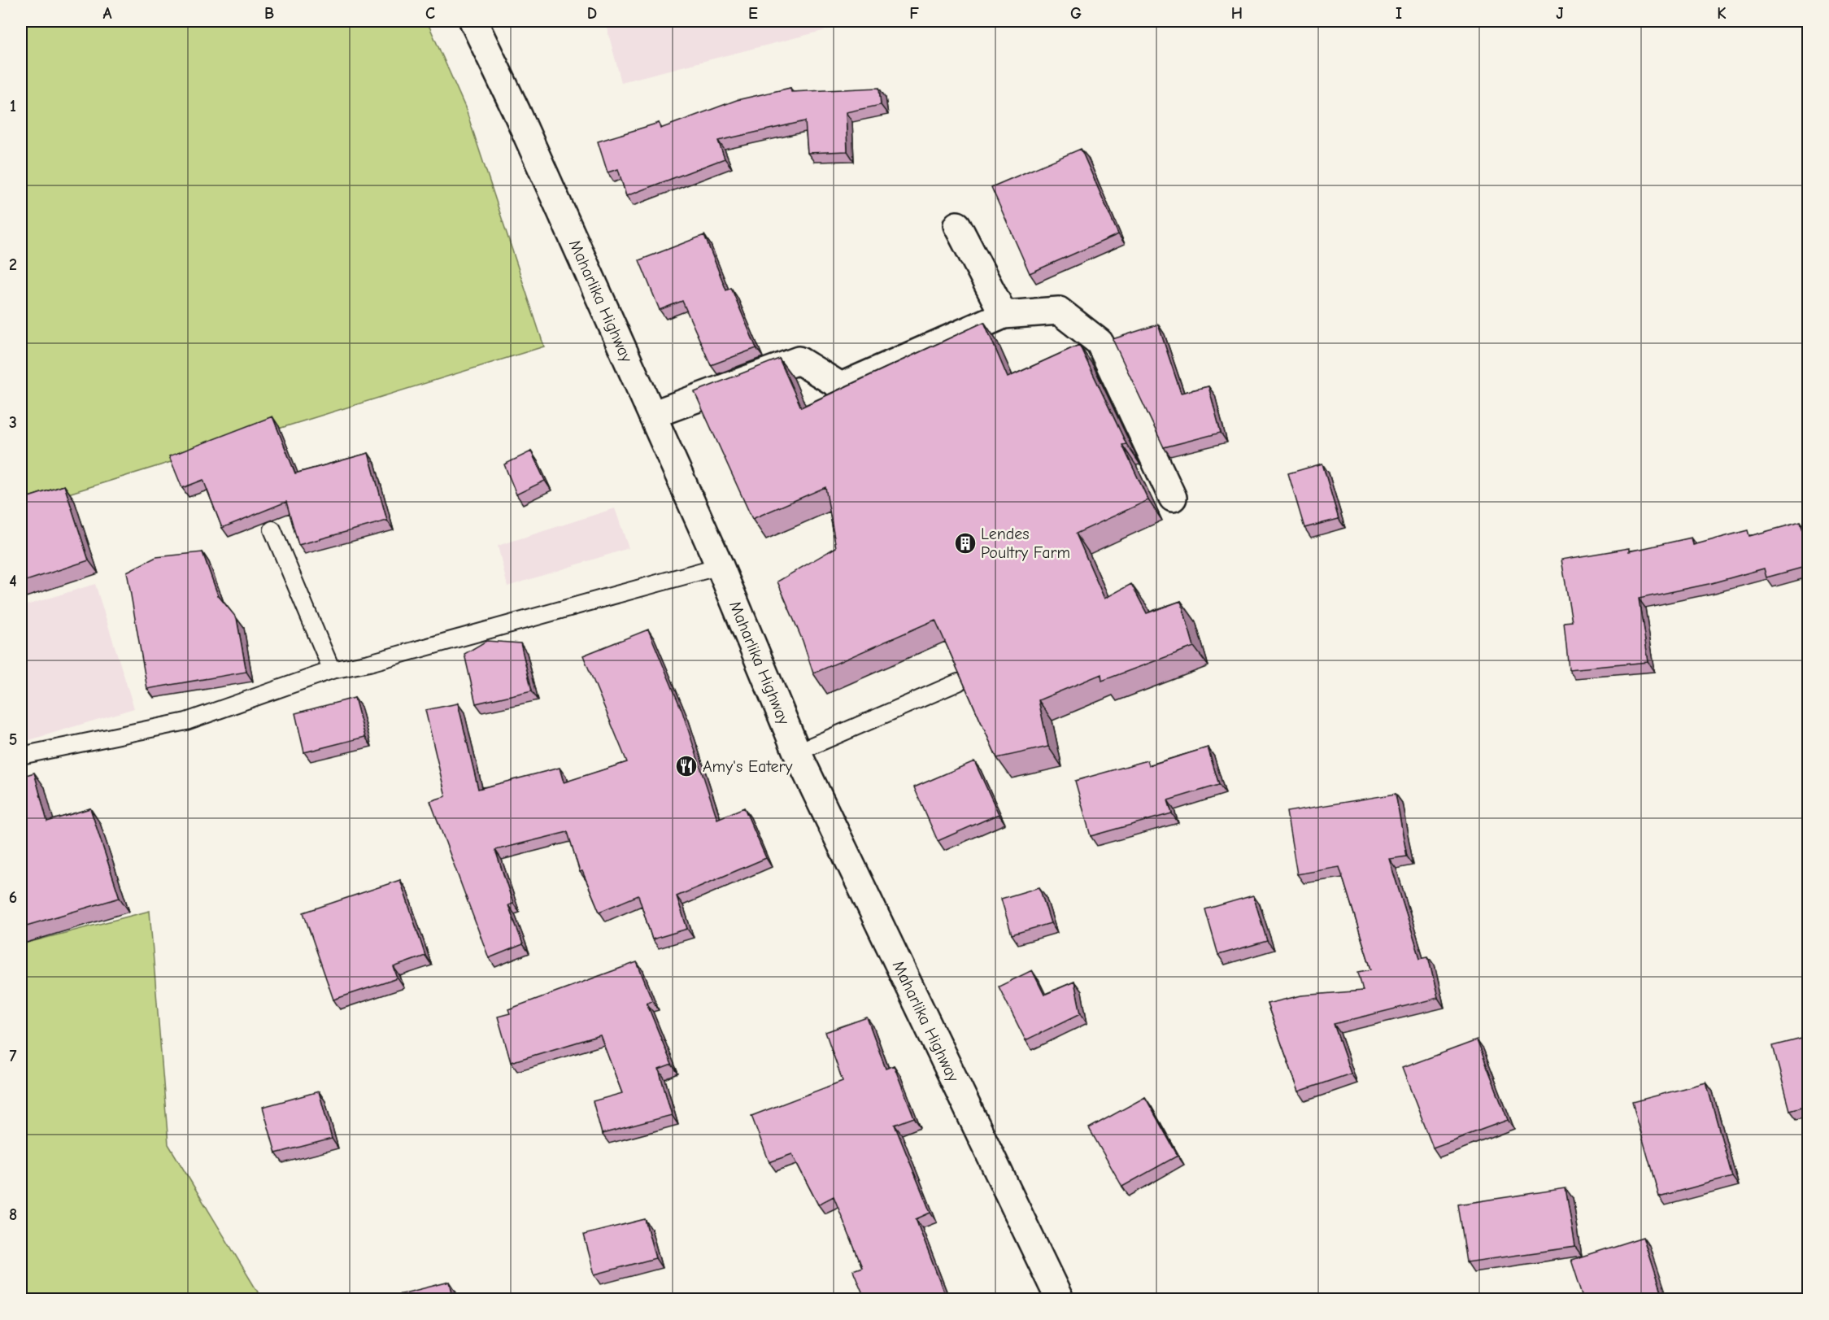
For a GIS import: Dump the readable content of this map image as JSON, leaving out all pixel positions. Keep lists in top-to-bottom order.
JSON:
{
  "streets": {
    "main road": ["Maharlika Highway"]
  },
  "places": {
    "building": ["Lendes Poultry Farm"],
    "restaurant": ["Amy's Eatery"]
  },
  "grid": {
    "columns": [
      "A",
      "B",
      "C",
      "D",
      "E",
      "F",
      "G",
      "H",
      "I",
      "J",
      "K"
    ],
    "rows": [
      "1",
      "2",
      "3",
      "4",
      "5",
      "6",
      "7",
      "8"
    ]
  }
}
